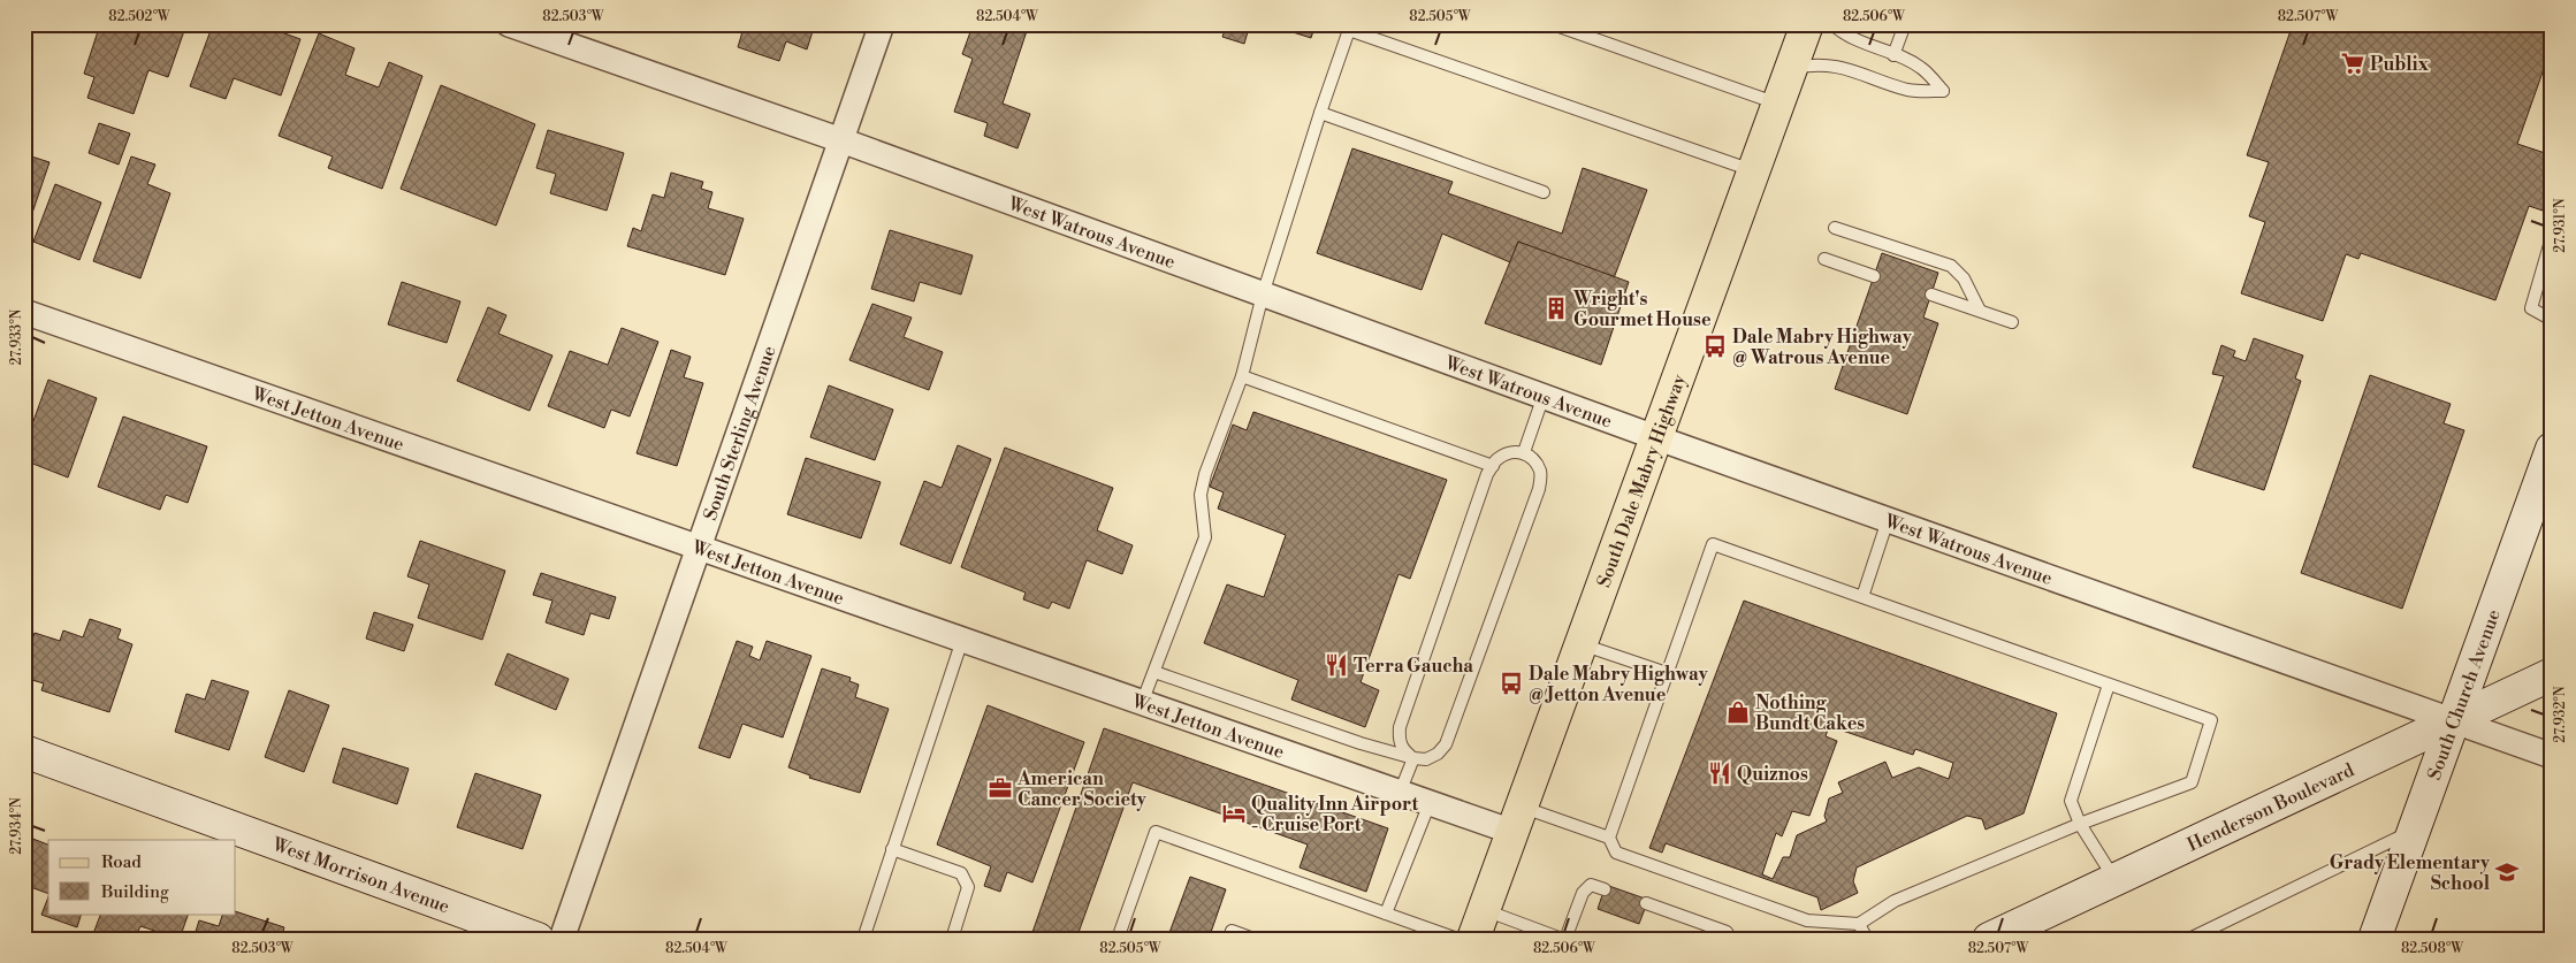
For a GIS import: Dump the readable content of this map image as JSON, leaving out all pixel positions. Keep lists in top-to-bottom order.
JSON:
{
  "streets": {
    "main road": ["South Dale Mabry Highway"],
    "street": [
      "West Watrous Avenue",
      "West Jetton Avenue",
      "South Sterling Avenue",
      "South Church Avenue",
      "Henderson Boulevard",
      "West Morrison Avenue"
    ]
  },
  "crossings": [
    ["West Watrous Avenue", "South Sterling Avenue"],
    ["West Watrous Avenue", "South Dale Mabry Highway"],
    ["West Watrous Avenue", "South Church Avenue"],
    ["West Watrous Avenue", "Henderson Boulevard"],
    ["West Jetton Avenue", "South Sterling Avenue"],
    ["West Jetton Avenue", "South Dale Mabry Highway"],
    ["South Church Avenue", "Henderson Boulevard"]
  ],
  "places": {
    "supermarket": ["Publix"],
    "building": ["Wright's Gourmet House"],
    "bus stop": ["Dale Mabry Highway @ Watrous Avenue", "Dale Mabry Highway @ Jetton Avenue"],
    "restaurant": ["Terra Gaucha", "Quiznos"],
    "shop": ["Nothing Bundt Cakes"],
    "office": ["American Cancer Society"],
    "hotel": ["Quality Inn Airport - Cruise Port"],
    "school or university": ["Grady Elementary School"]
  },
  "legend": ["Road", "Building"],
  "coordinates": [
    "82.502°W",
    "82.503°W",
    "82.504°W",
    "82.505°W",
    "82.506°W",
    "82.507°W",
    "27.931°N",
    "27.933°N",
    "27.932°N",
    "27.934°N",
    "82.508°W"
  ]
}
